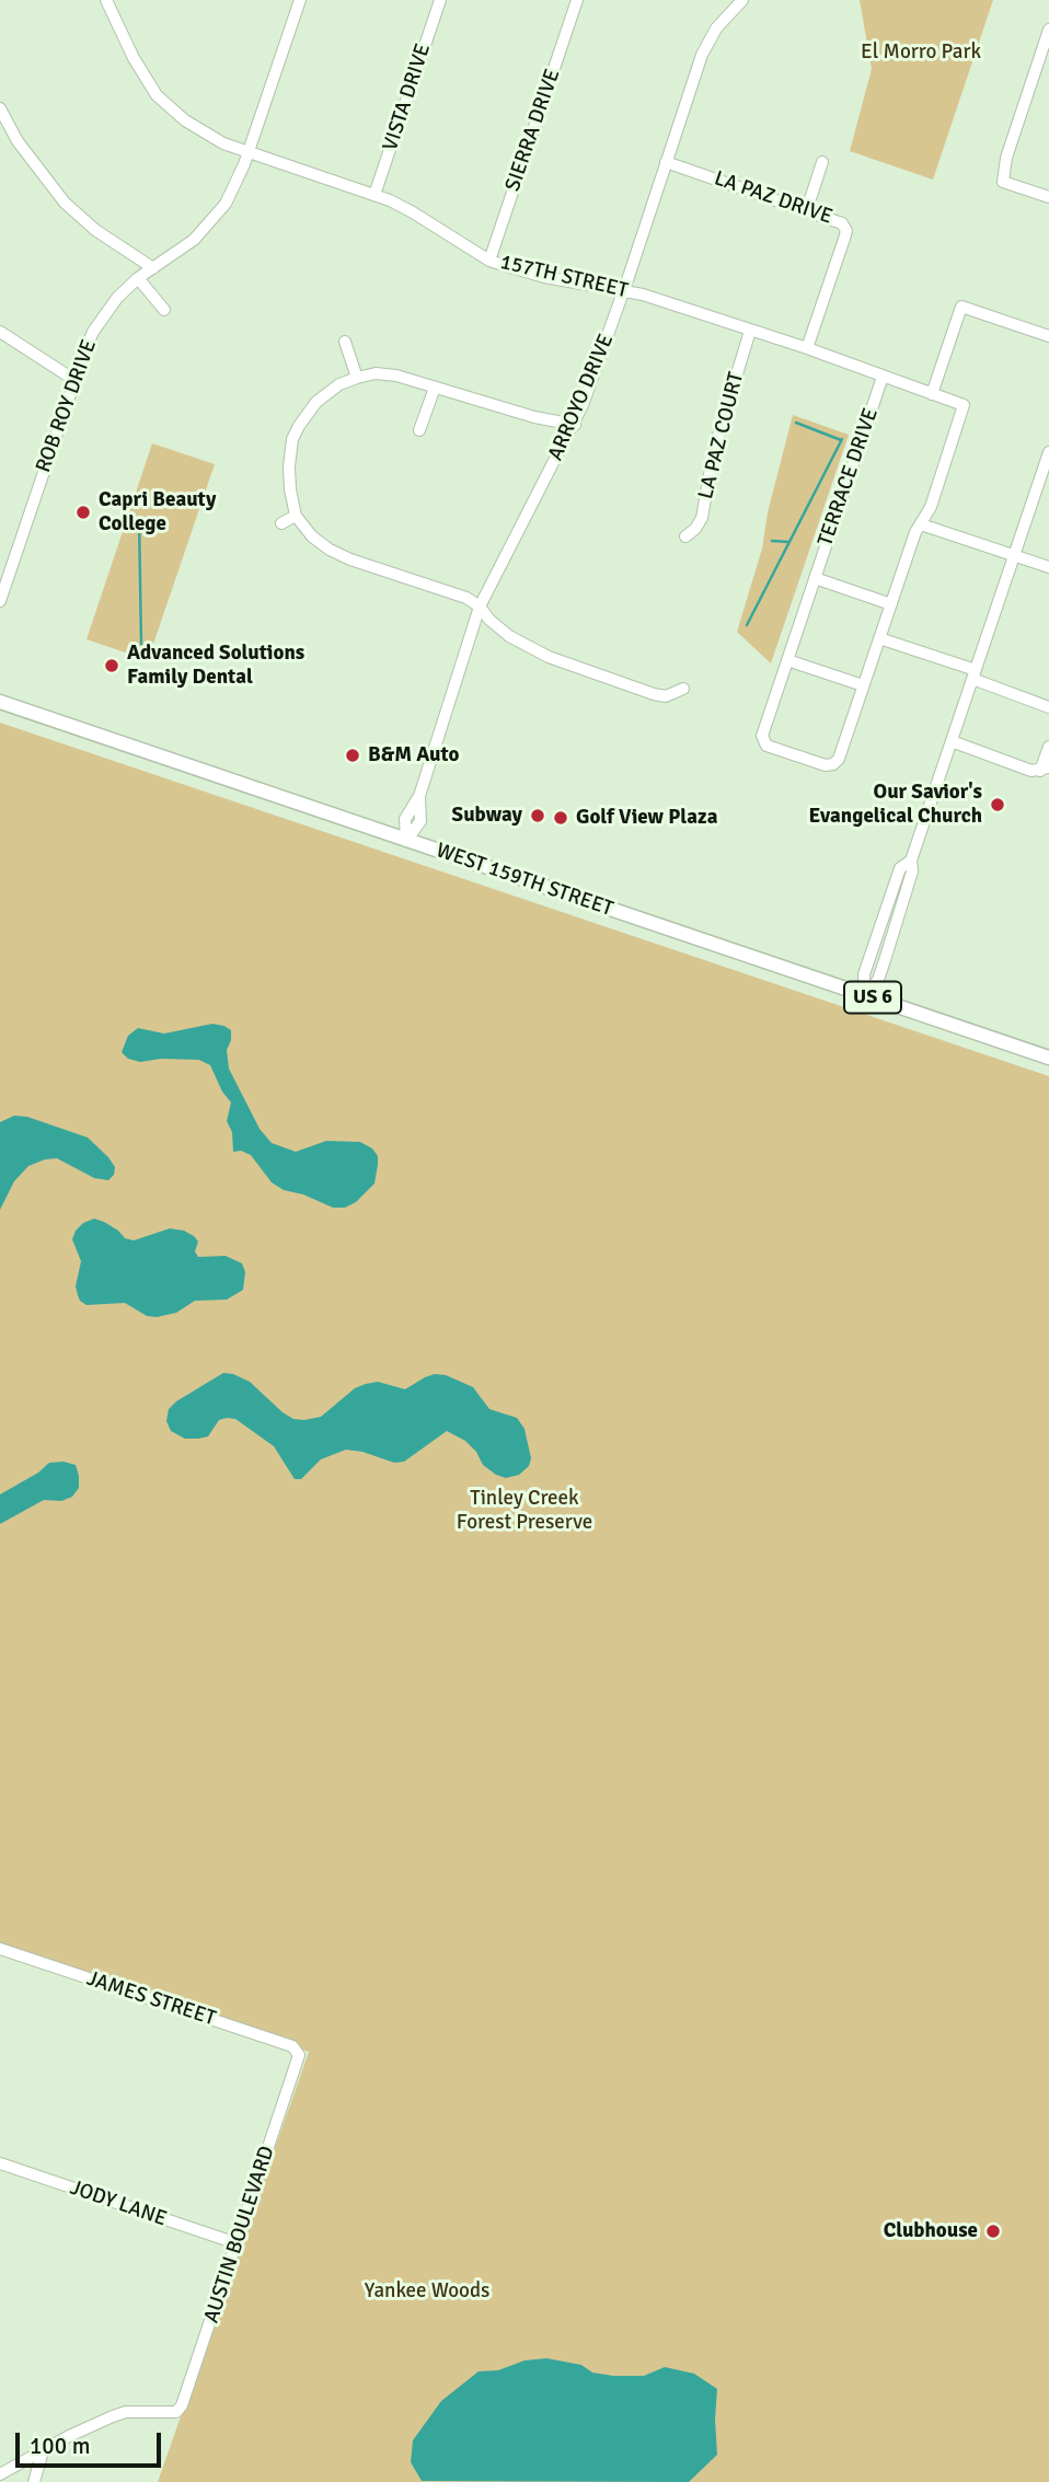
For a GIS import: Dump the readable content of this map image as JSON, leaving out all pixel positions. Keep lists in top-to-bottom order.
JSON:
{
  "streets": {
    "main road": ["WEST 159TH STREET", "US 6"],
    "street": [
      "VISTA DRIVE",
      "SIERRA DRIVE",
      "LA PAZ DRIVE",
      "157TH STREET",
      "ARROYO DRIVE",
      "ROB ROY DRIVE",
      "LA PAZ COURT",
      "TERRACE DRIVE",
      "JAMES STREET",
      "JODY LANE",
      "AUSTIN BOULEVARD"
    ]
  },
  "crossings": [
    ["VISTA DRIVE", "157TH STREET"],
    ["SIERRA DRIVE", "157TH STREET"],
    ["LA PAZ DRIVE", "157TH STREET"],
    ["LA PAZ DRIVE", "ARROYO DRIVE"],
    ["157TH STREET", "ARROYO DRIVE"],
    ["157TH STREET", "ROB ROY DRIVE"],
    ["157TH STREET", "LA PAZ COURT"],
    ["157TH STREET", "TERRACE DRIVE"],
    ["ARROYO DRIVE", "WEST 159TH STREET"],
    ["JAMES STREET", "AUSTIN BOULEVARD"],
    ["JODY LANE", "AUSTIN BOULEVARD"]
  ],
  "parks": ["El Morro Park", "Tinley Creek Forest Preserve", "Yankee Woods"],
  "places": [
    "Capri Beauty College",
    "Advanced Solutions Family Dental",
    "B&M Auto",
    "Our Savior's Evangelical Church",
    "Subway",
    "Golf View Plaza",
    "Clubhouse"
  ],
  "scale_bar": "100 m"
}
